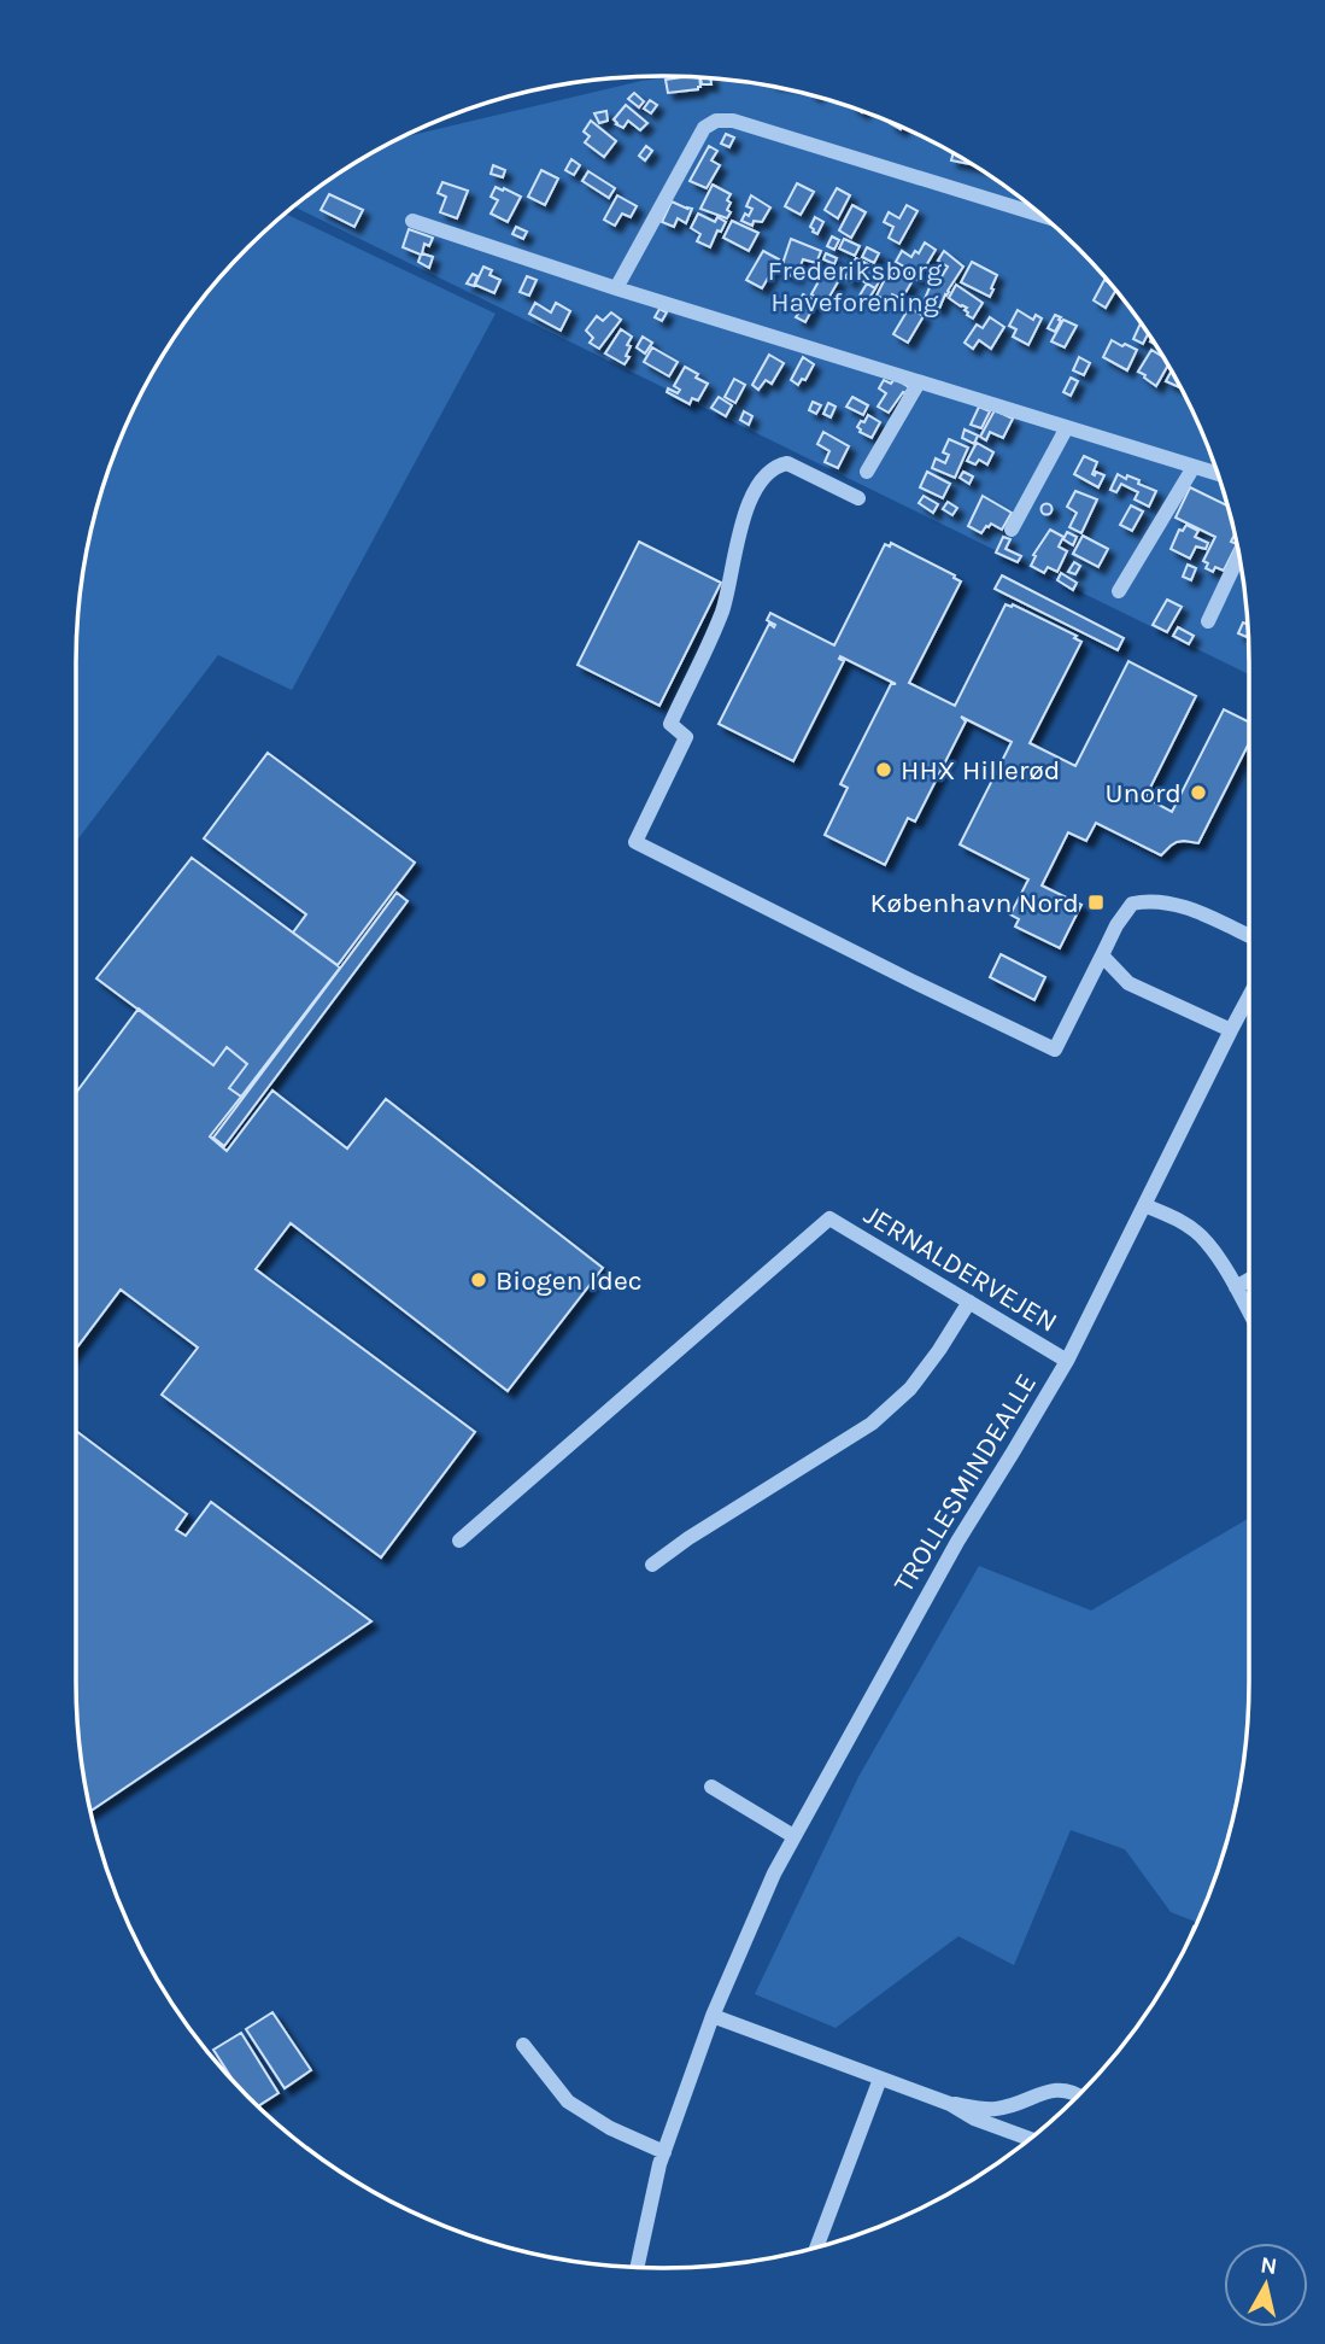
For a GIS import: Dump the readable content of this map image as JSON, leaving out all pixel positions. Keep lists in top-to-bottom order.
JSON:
{
  "streets": {
    "street": ["JERNALDERVEJEN", "TROLLESMINDEALLE"]
  },
  "crossings": [
    ["JERNALDERVEJEN", "TROLLESMINDEALLE"]
  ],
  "parks": ["Frederiksborg Haveforening"],
  "places": {
    "other": ["HHX Hillerød", "Unord", "Biogen Idec"],
    "transit": ["København Nord"]
  },
  "north": "top"
}
